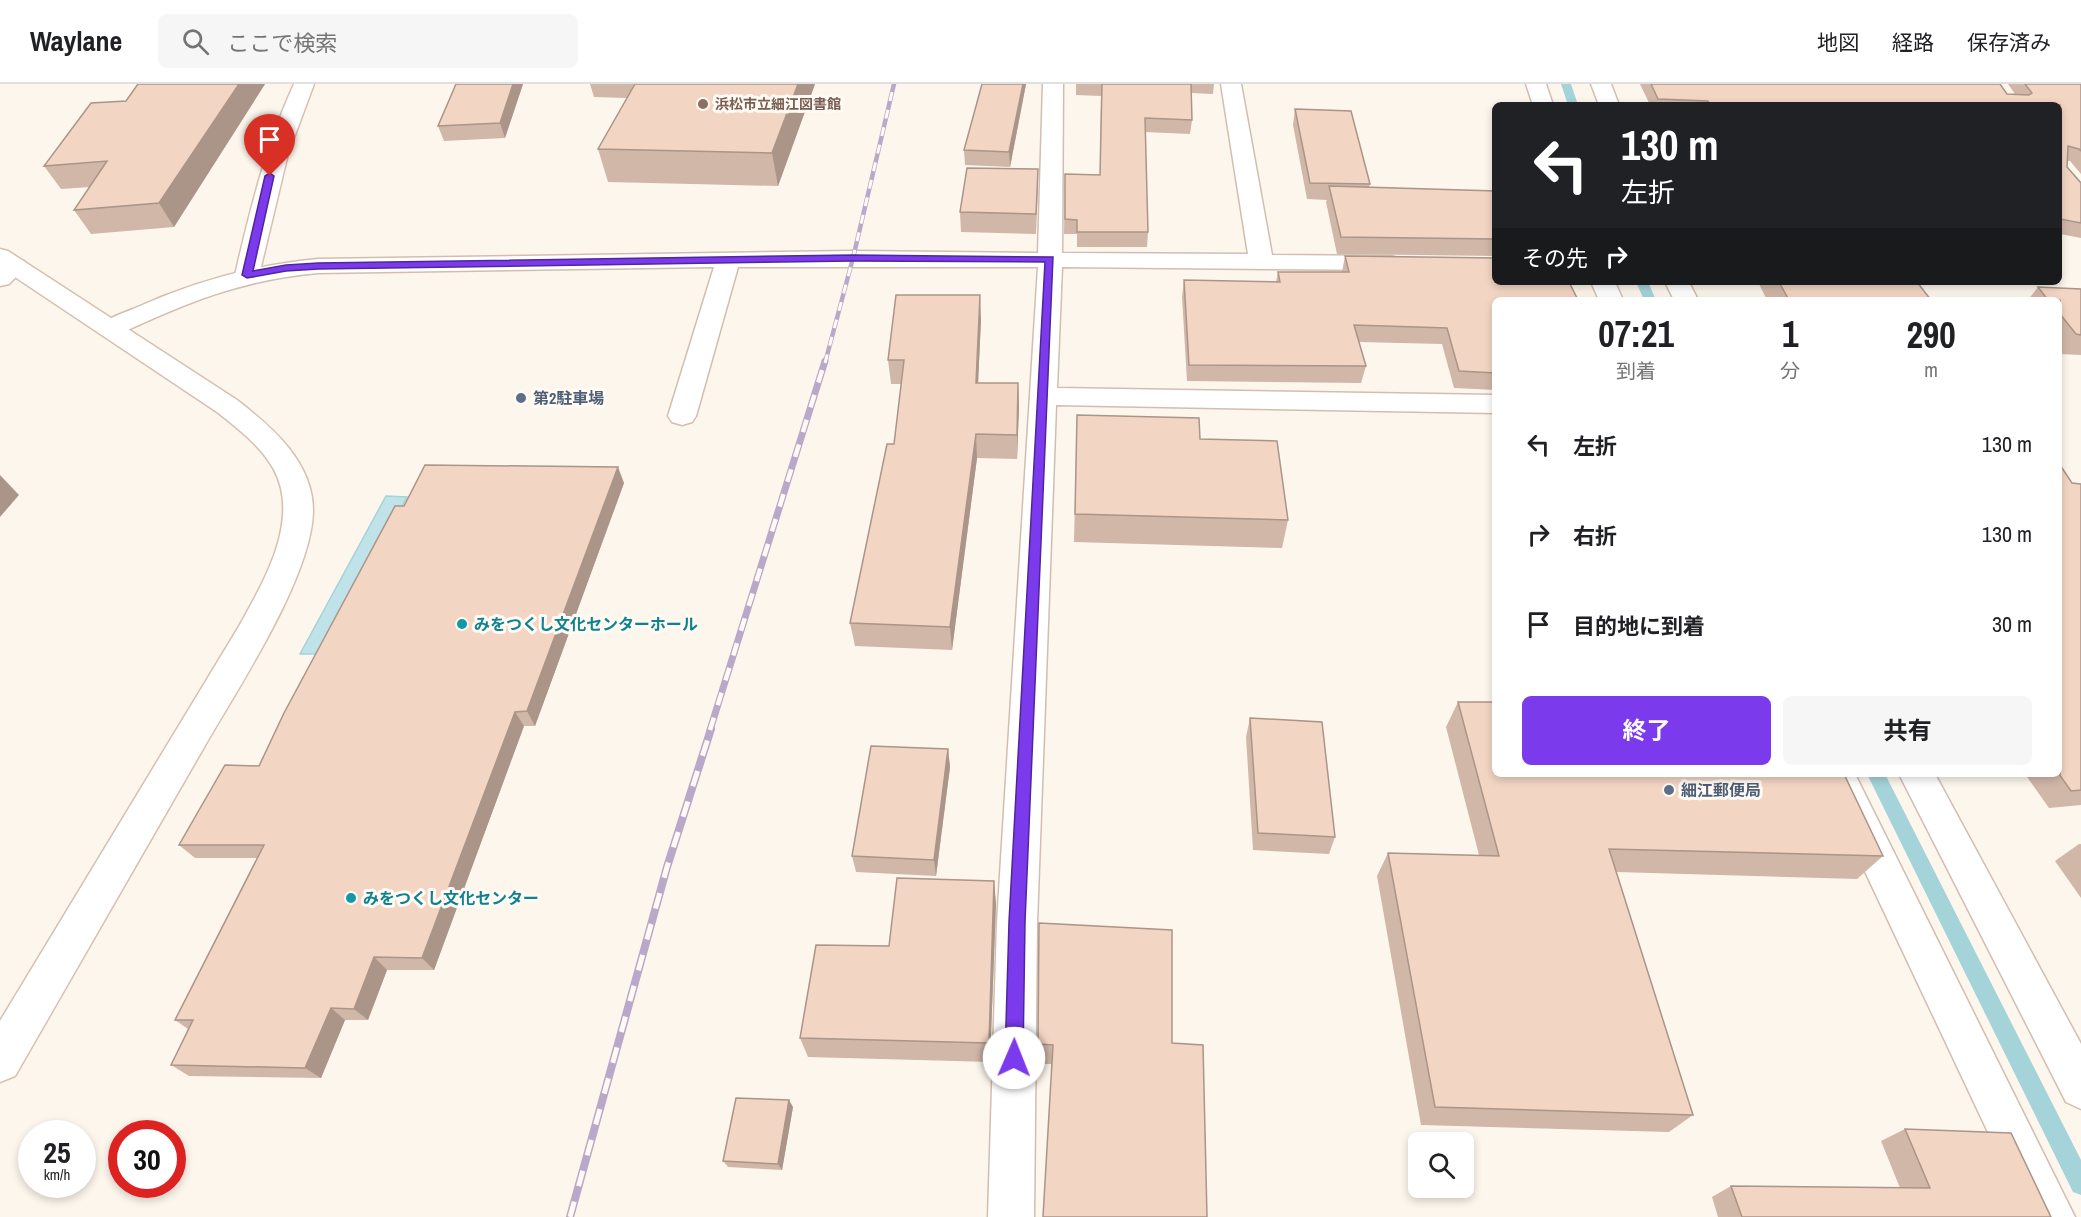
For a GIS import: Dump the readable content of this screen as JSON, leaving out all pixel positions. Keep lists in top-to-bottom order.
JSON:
{
  "places": [
    "浜松市立細江図書館",
    "第2駐車場",
    "みをつくし文化センターホール",
    "細江郵便局",
    "みをつくし文化センター"
  ],
  "page": {
    "header": "Waylane",
    "search": "ここで検索",
    "nav": ["地図", "経路", "保存済み"],
    "turn": ["130 m", "左折"],
    "then": "その先",
    "eta": [
      "07:21",
      "到着",
      "1",
      "分",
      "290",
      "m"
    ],
    "list": [
      {
        "name": "左折",
        "value": "130 m"
      },
      {
        "name": "右折",
        "value": "130 m"
      },
      {
        "name": "目的地に到着",
        "value": "30 m"
      }
    ],
    "buttons": ["終了", "共有"],
    "speed": "25 km/h",
    "limit": "30"
  }
}
